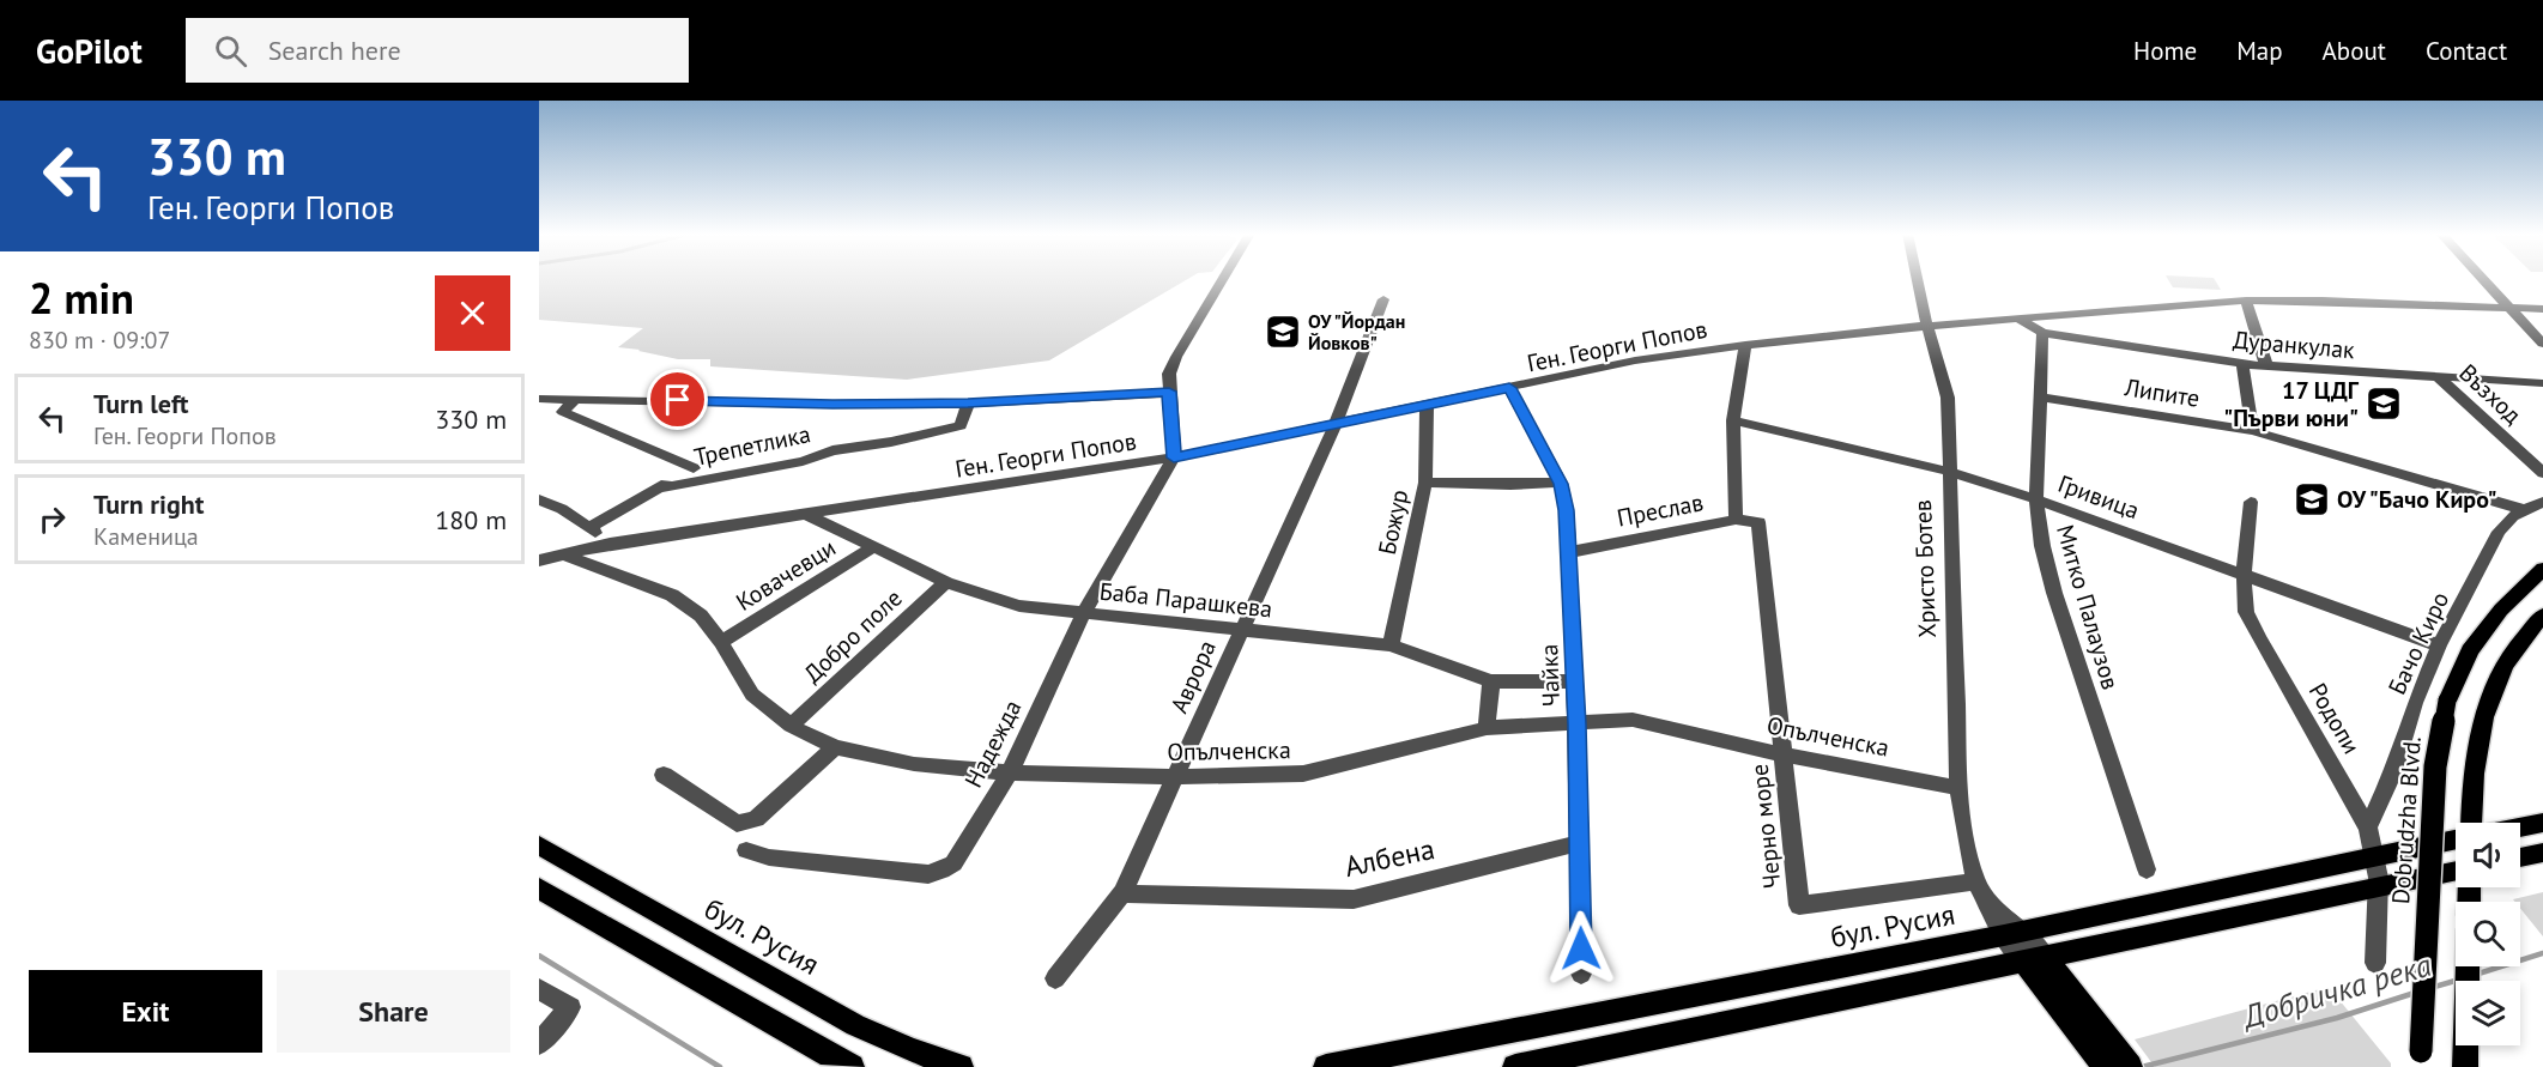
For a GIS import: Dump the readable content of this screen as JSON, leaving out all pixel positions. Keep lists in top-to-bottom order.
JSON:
{
  "streets": {
    "main road": ["Dobrudzha Blvd.", "бул. Русия"],
    "street": [
      "Дуранкулак",
      "Ген. Георги Попов",
      "Липите",
      "Възход",
      "Трепетлика",
      "Гривица",
      "Преслав",
      "Божур",
      "Христо Ботев",
      "Ковачевци",
      "Баба Парашкева",
      "Митко Палаузов",
      "Добро поле",
      "Бачо Киро",
      "Чайка",
      "Аврора",
      "Родопи",
      "Опълченска",
      "Надежда",
      "Черно море",
      "Албена"
    ]
  },
  "crossings": [
    ["Дуранкулак", "Възход"],
    ["Дуранкулак", "Митко Палаузов"],
    ["Ген. Георги Попов", "Божур"],
    ["Ген. Георги Попов", "Христо Ботев"],
    ["Ген. Георги Попов", "Баба Парашкева"],
    ["Ген. Георги Попов", "Чайка"],
    ["Ген. Георги Попов", "Аврора"],
    ["Ген. Георги Попов", "Опълченска"],
    ["Ген. Георги Попов", "Надежда"],
    ["Липите", "Митко Палаузов"],
    ["Липите", "Бачо Киро"],
    ["Гривица", "Христо Ботев"],
    ["Гривица", "Митко Палаузов"],
    ["Гривица", "Бачо Киро"],
    ["Гривица", "Родопи"],
    ["Преслав", "Чайка"],
    ["Преслав", "Черно море"],
    ["Божур", "Баба Парашкева"],
    ["Христо Ботев", "Опълченска"],
    ["Христо Ботев", "Черно море"],
    ["Христо Ботев", "бул. Русия"],
    ["Ковачевци", "Баба Парашкева"],
    ["Ковачевци", "Опълченска"],
    ["Баба Парашкева", "Добро поле"],
    ["Баба Парашкева", "Чайка"],
    ["Баба Парашкева", "Аврора"],
    ["Баба Парашкева", "Надежда"],
    ["Добро поле", "Опълченска"],
    ["Бачо Киро", "Родопи"],
    ["Чайка", "Опълченска"],
    ["Чайка", "Албена"],
    ["Аврора", "Опълченска"],
    ["Аврора", "Албена"],
    ["Родопи", "бул. Русия"],
    ["Опълченска", "Надежда"],
    ["Опълченска", "Черно море"]
  ],
  "water": ["Добричка река"],
  "places": {
    "school or university": ["ОУ \"Йордан Йовков\"", "17 ЦДГ \"Първи юни\"", "ОУ \"Бачо Киро\""]
  },
  "page": {
    "header": "GoPilot",
    "search": "Search here",
    "nav": [
      "Home",
      "Map",
      "About",
      "Contact"
    ],
    "turn": ["330 m", "Ген. Георги Попов"],
    "heading": ["2 min", "830 m · 09:07"],
    "list": [
      {
        "name": "Turn left",
        "note": "Ген. Георги Попов",
        "value": "330 m"
      },
      {
        "name": "Turn right",
        "note": "Каменица",
        "value": "180 m"
      }
    ],
    "buttons": ["Exit", "Share"]
  }
}
